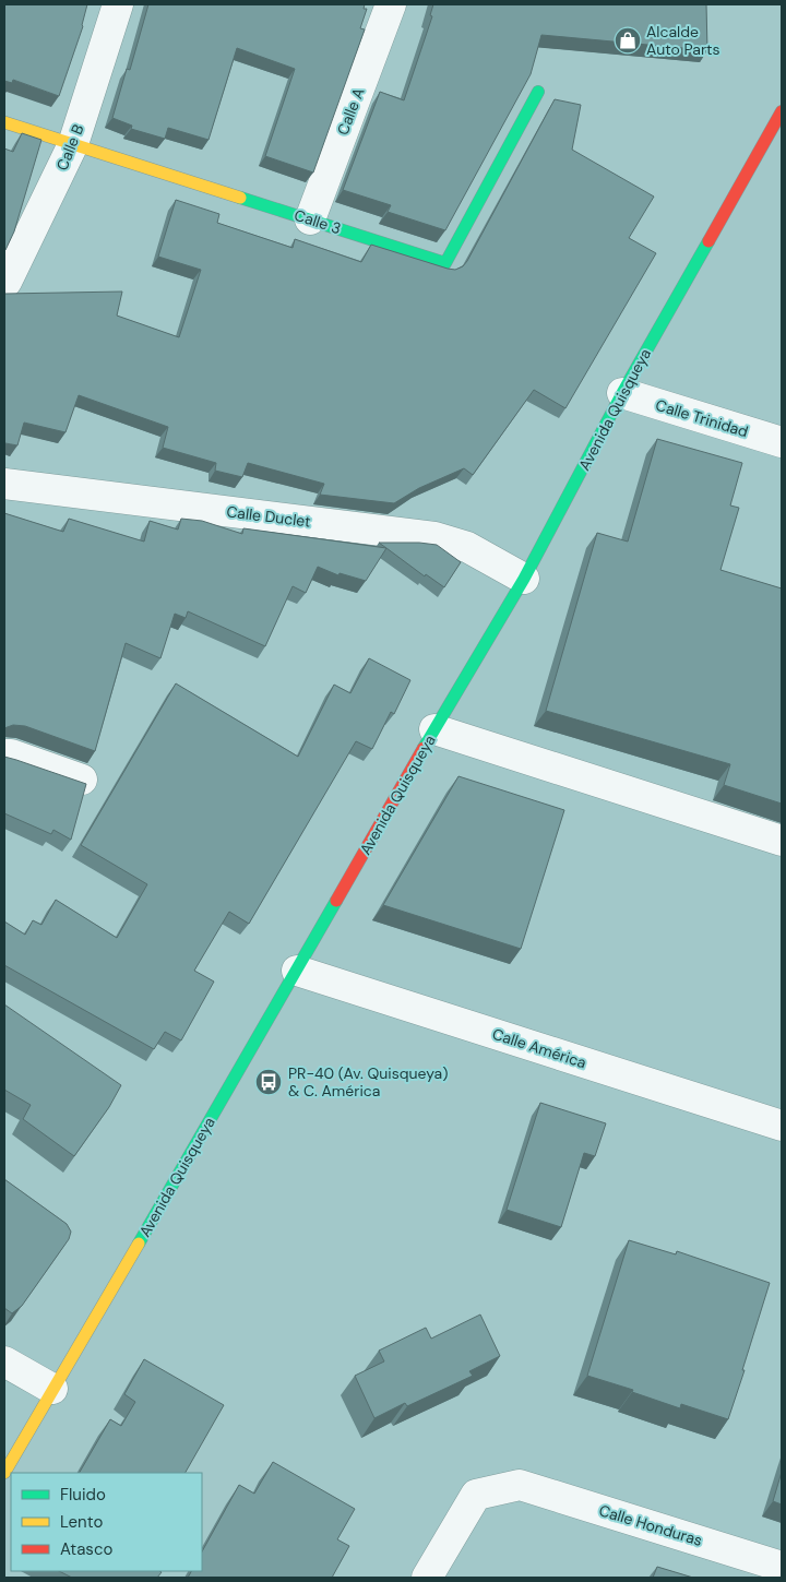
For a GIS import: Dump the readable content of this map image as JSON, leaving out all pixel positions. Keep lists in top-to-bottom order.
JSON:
{
  "streets": {
    "street": [
      "Calle A",
      "Calle B",
      "Calle 3",
      "Avenida Quisqueya",
      "Calle Trinidad",
      "Calle Duclet",
      "Calle América",
      "Calle Honduras"
    ]
  },
  "crossings": [
    ["Calle A", "Calle 3"],
    ["Calle B", "Calle 3"],
    ["Avenida Quisqueya", "Calle Trinidad"],
    ["Avenida Quisqueya", "Calle Duclet"],
    ["Avenida Quisqueya", "Calle América"]
  ],
  "places": {
    "shop": ["Alcalde Auto Parts"],
    "bus stop": ["PR-40 (Av. Quisqueya) & C. América"]
  },
  "legend": ["Fluido", "Lento", "Atasco"]
}
